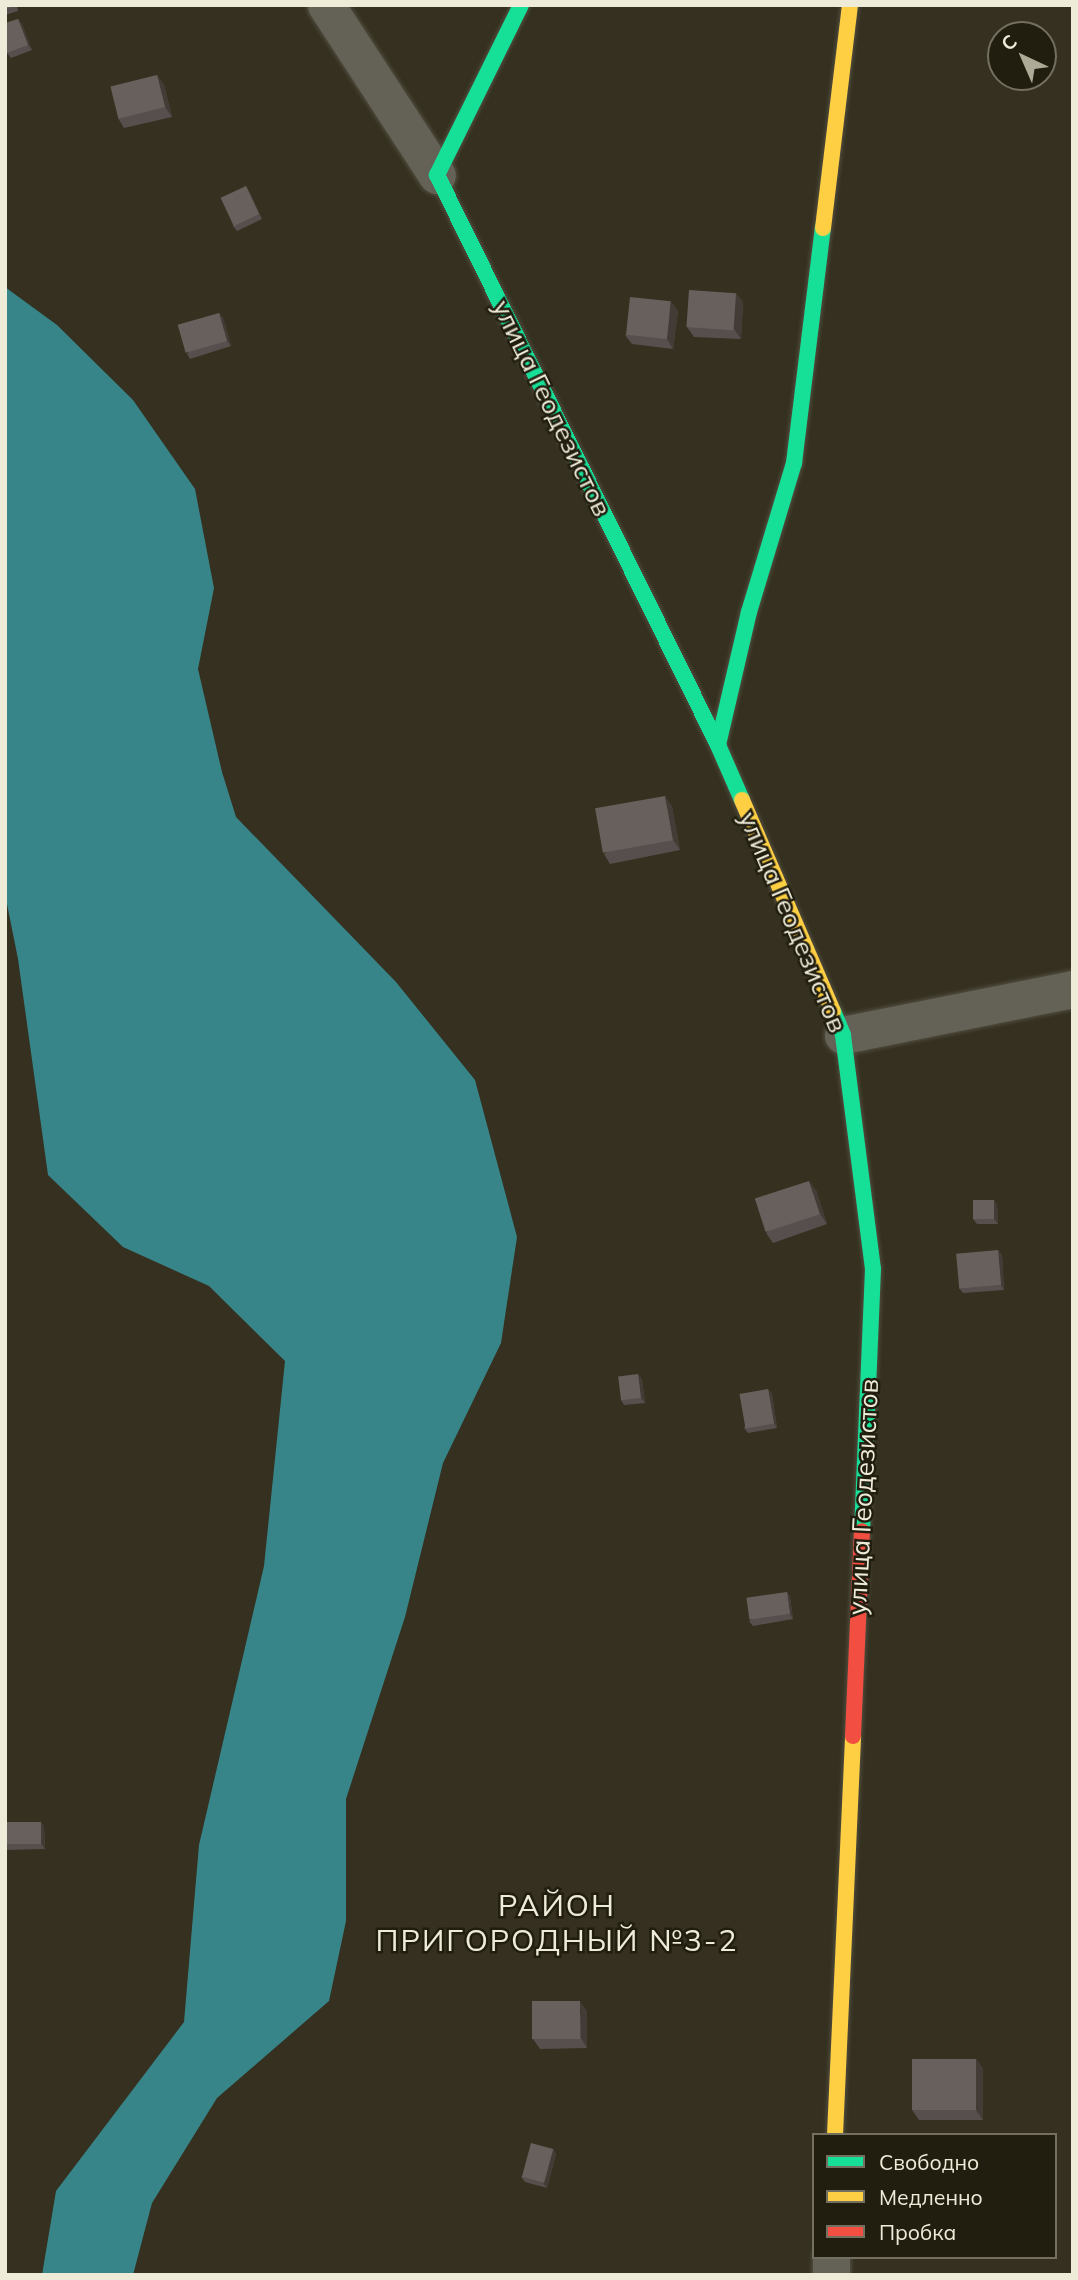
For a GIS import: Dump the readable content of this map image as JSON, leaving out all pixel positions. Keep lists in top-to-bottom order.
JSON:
{
  "streets": {
    "street": ["улица Геодезистов"]
  },
  "districts": ["РАЙОН ПРИГОРОДНЫЙ №3-2"],
  "legend": ["Свободно", "Медленно", "Пробка"],
  "north": "top left"
}
